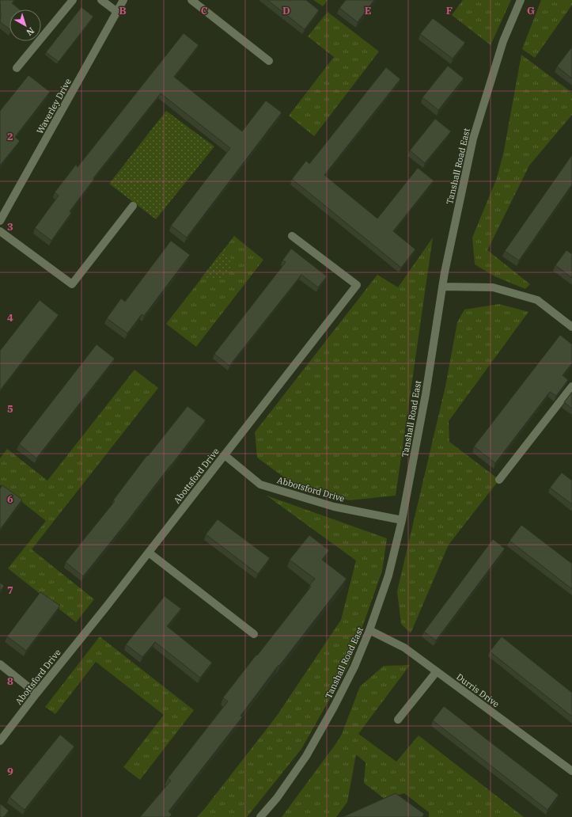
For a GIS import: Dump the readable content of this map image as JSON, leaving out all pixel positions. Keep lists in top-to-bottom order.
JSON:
{
  "streets": {
    "street": [
      "Waverley Drive",
      "Tanshall Road East",
      "Abottsford Drive",
      "Abbotsford Drive",
      "Durris Drive"
    ]
  },
  "crossings": [
    ["Tanshall Road East", "Abbotsford Drive"],
    ["Tanshall Road East", "Durris Drive"],
    ["Abottsford Drive", "Abbotsford Drive"]
  ],
  "north": "bottom right",
  "grid": {
    "columns": [
      "B",
      "C",
      "D",
      "E",
      "F",
      "G"
    ],
    "rows": [
      "2",
      "3",
      "4",
      "5",
      "6",
      "7",
      "8",
      "9"
    ]
  }
}
